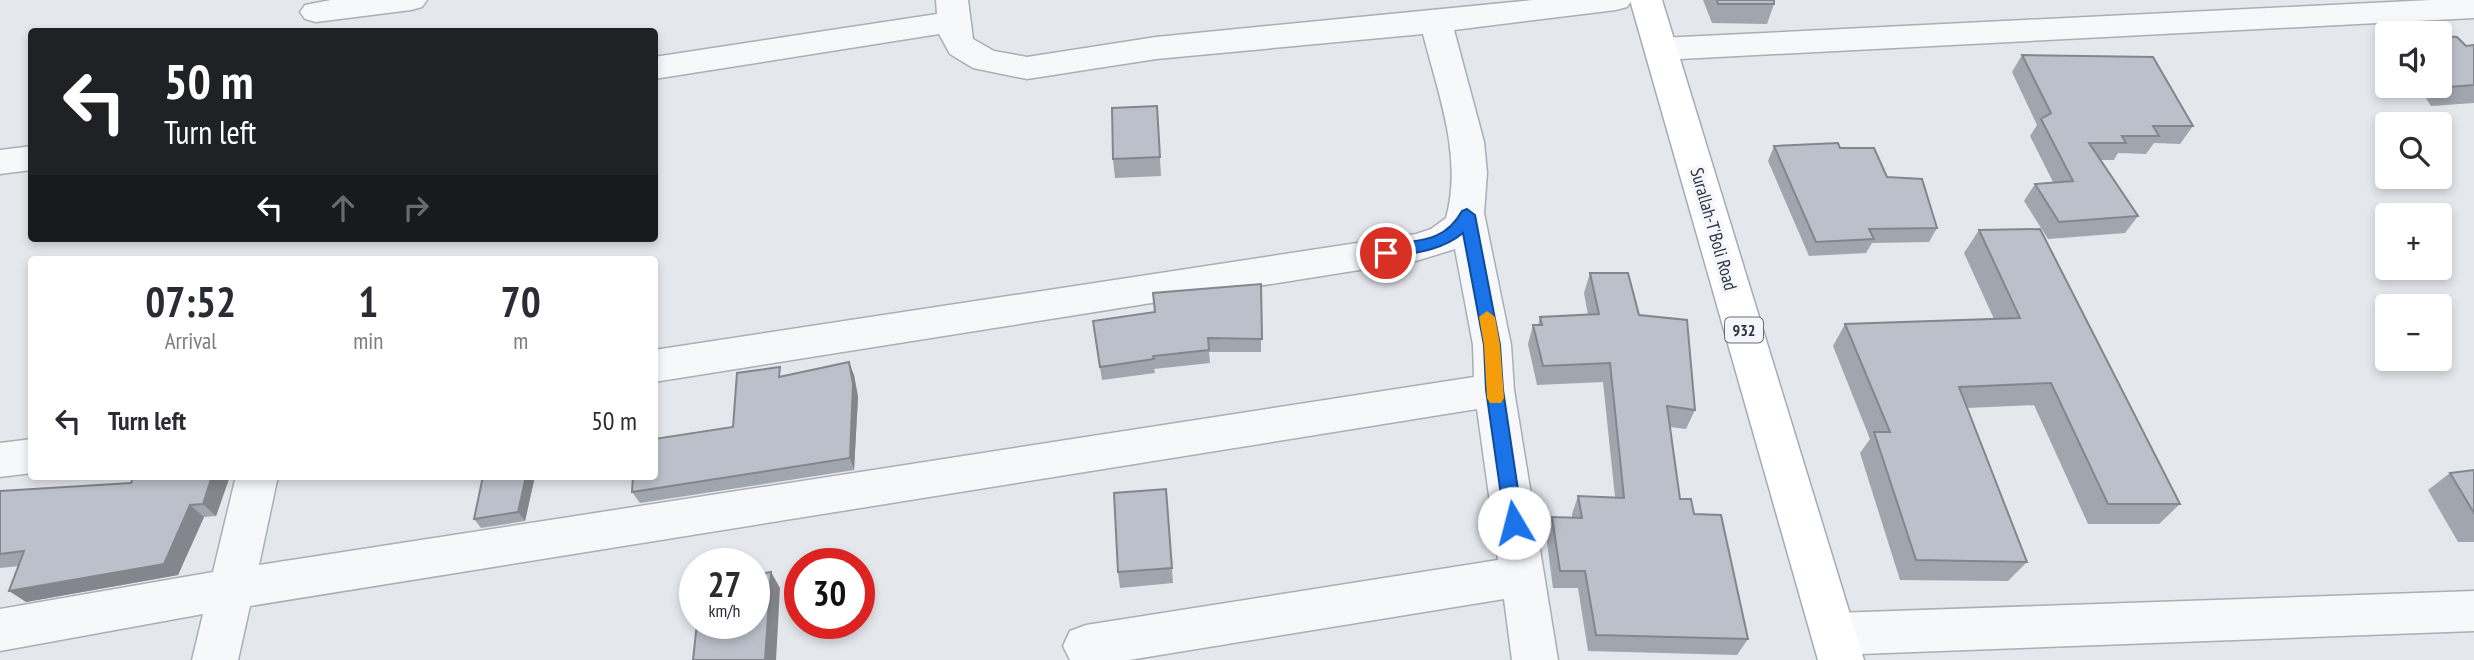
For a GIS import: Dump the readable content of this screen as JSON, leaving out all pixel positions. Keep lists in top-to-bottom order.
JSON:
{
  "streets": {
    "main road": ["Surallah-T'Boli Road", "932"]
  },
  "page": {
    "map_buttons": ["+", "−"],
    "turn": ["50 m", "Turn left"],
    "eta": [
      "07:52",
      "Arrival",
      "1",
      "min",
      "70",
      "m"
    ],
    "list": [
      {
        "name": "Turn left",
        "value": "50 m"
      }
    ],
    "speed": "27 km/h",
    "limit": "30"
  }
}
